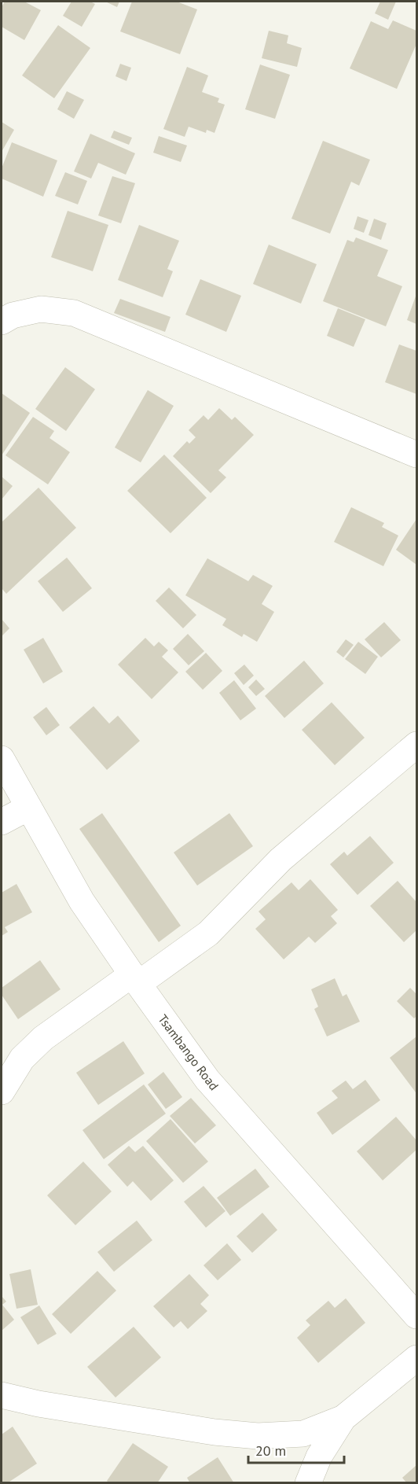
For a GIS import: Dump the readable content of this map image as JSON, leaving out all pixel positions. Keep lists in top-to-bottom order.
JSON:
{
  "streets": {
    "street": ["Tsambango Road"]
  },
  "scale_bar": "20 m"
}
